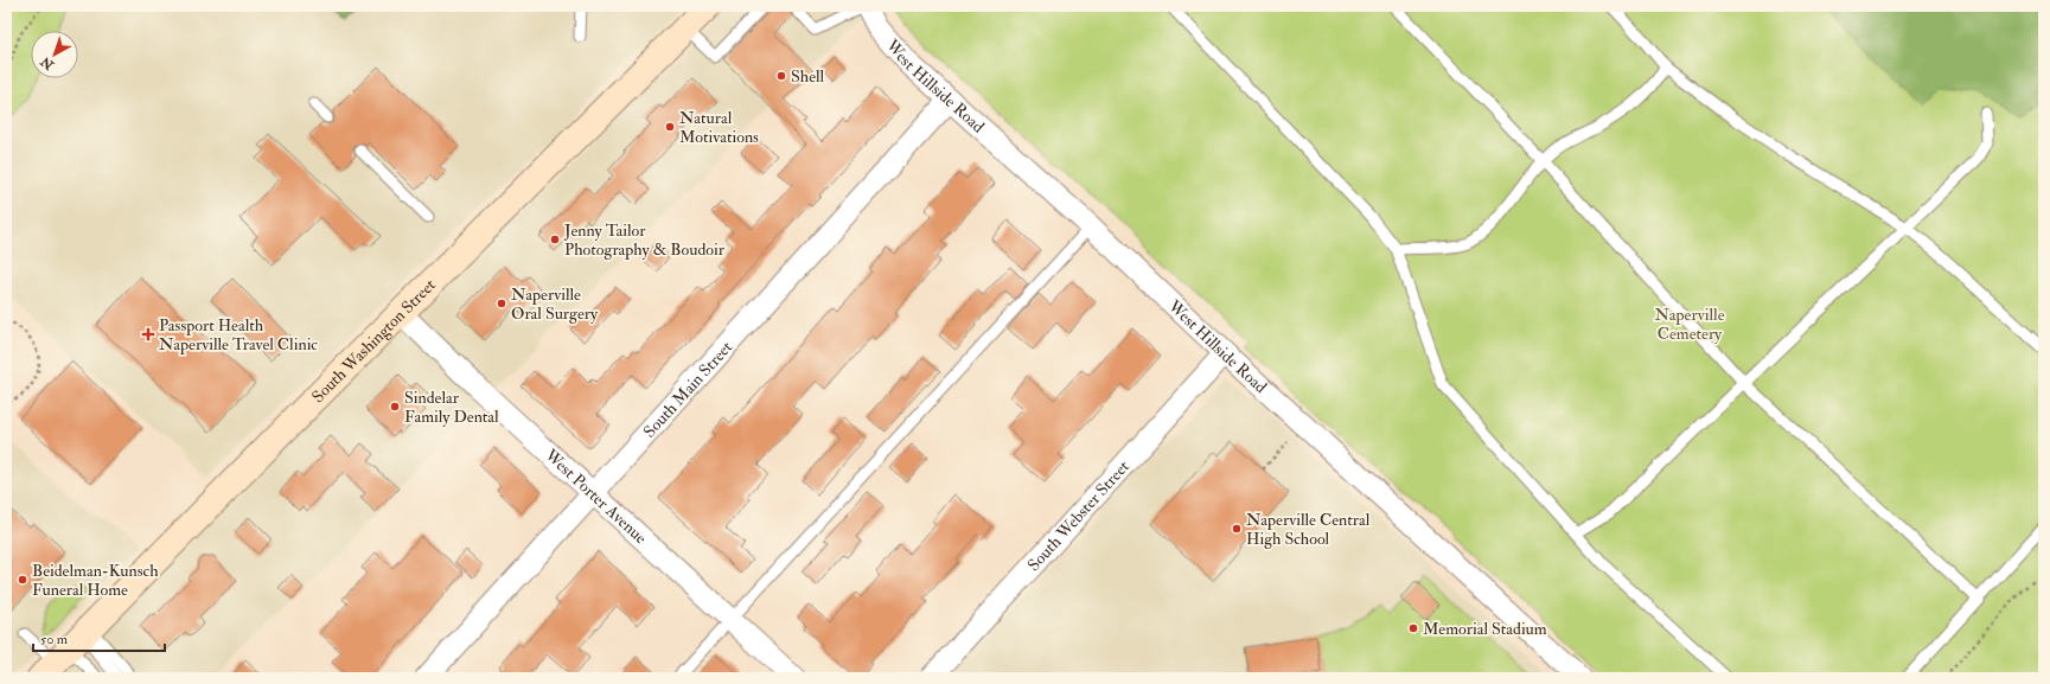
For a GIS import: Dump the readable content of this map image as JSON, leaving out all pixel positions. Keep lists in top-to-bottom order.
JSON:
{
  "streets": {
    "main road": ["South Washington Street"],
    "street": [
      "West Hillside Road",
      "South Main Street",
      "West Porter Avenue",
      "South Webster Street"
    ]
  },
  "crossings": [
    ["West Hillside Road", "South Main Street"],
    ["West Hillside Road", "South Webster Street"],
    ["South Washington Street", "West Porter Avenue"],
    ["South Main Street", "West Porter Avenue"]
  ],
  "parks": ["Naperville Cemetery"],
  "places": {
    "other": [
      "Shell",
      "Natural Motivations",
      "Jenny Tailor Photography & Boudoir",
      "Naperville Oral Surgery",
      "Sindelar Family Dental",
      "Naperville Central High School",
      "Beidelman-Kunsch Funeral Home",
      "Memorial Stadium"
    ],
    "health": ["Passport Health Naperville Travel Clinic"]
  },
  "scale_bar": "50 m",
  "north": "bottom left"
}
